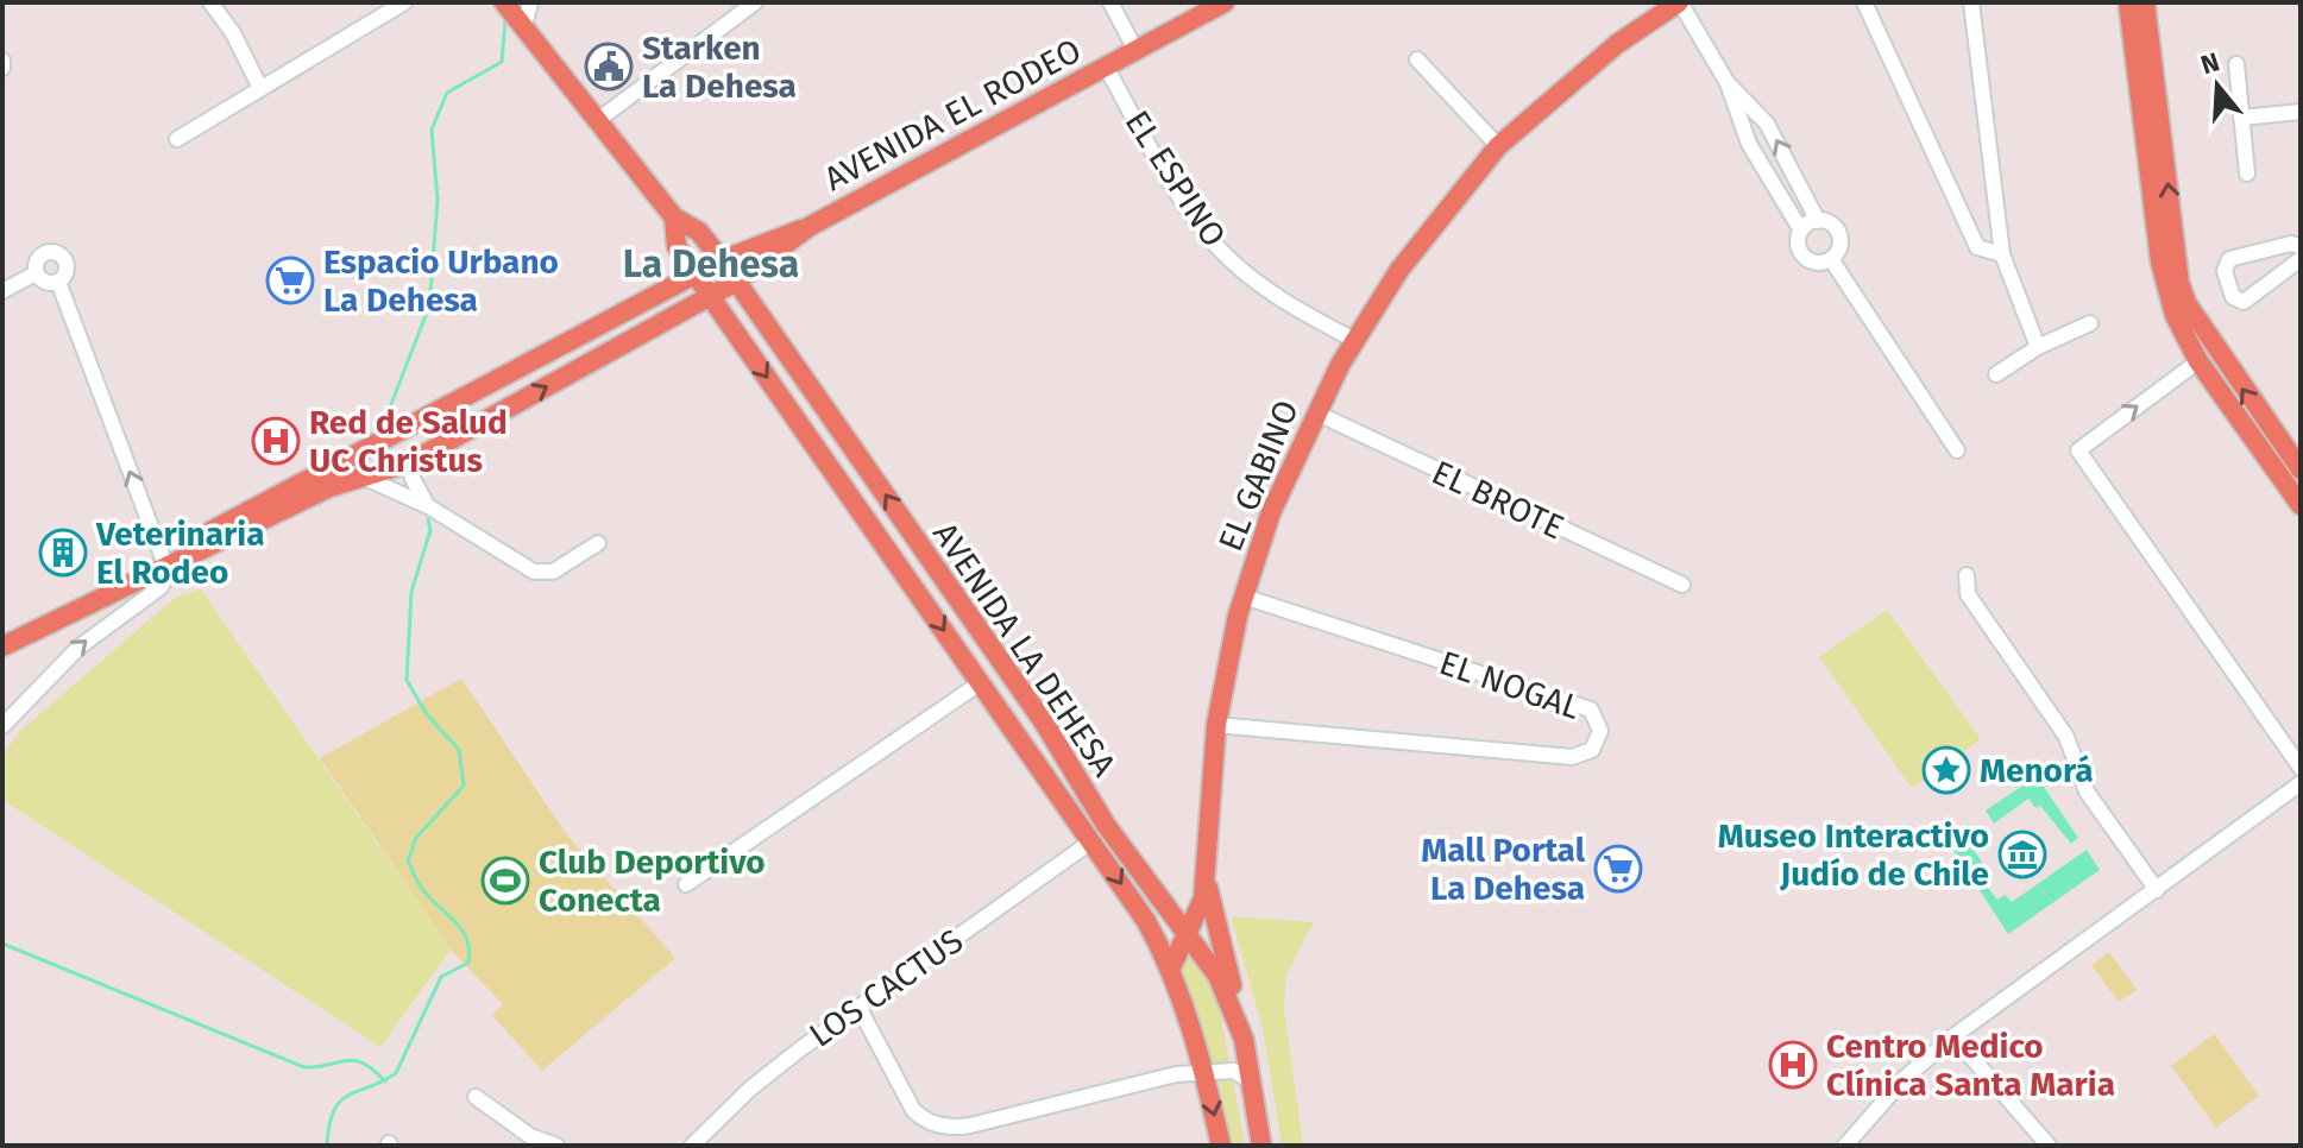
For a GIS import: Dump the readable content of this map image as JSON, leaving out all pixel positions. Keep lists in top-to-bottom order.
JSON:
{
  "streets": {
    "main road": ["AVENIDA EL RODEO", "EL GABINO", "AVENIDA LA DEHESA"],
    "street": [
      "EL ESPINO",
      "EL BROTE",
      "EL NOGAL",
      "LOS CACTUS"
    ]
  },
  "crossings": [
    ["AVENIDA EL RODEO", "EL ESPINO"],
    ["AVENIDA EL RODEO", "AVENIDA LA DEHESA"],
    ["EL ESPINO", "EL GABINO"],
    ["EL GABINO", "EL BROTE"],
    ["EL GABINO", "AVENIDA LA DEHESA"],
    ["EL GABINO", "EL NOGAL"],
    ["AVENIDA LA DEHESA", "LOS CACTUS"]
  ],
  "districts": ["La Dehesa"],
  "places": {
    "public building": ["Starken La Dehesa"],
    "supermarket": ["Espacio Urbano La Dehesa", "Mall Portal La Dehesa"],
    "hospital": ["Red de Salud UC Christus", "Centro Medico Clínica Santa Maria"],
    "building": ["Veterinaria El Rodeo"],
    "place": ["Menorá"],
    "museum": ["Museo Interactivo Judío de Chile"],
    "sports": ["Club Deportivo Conecta"]
  },
  "north": "top"
}
